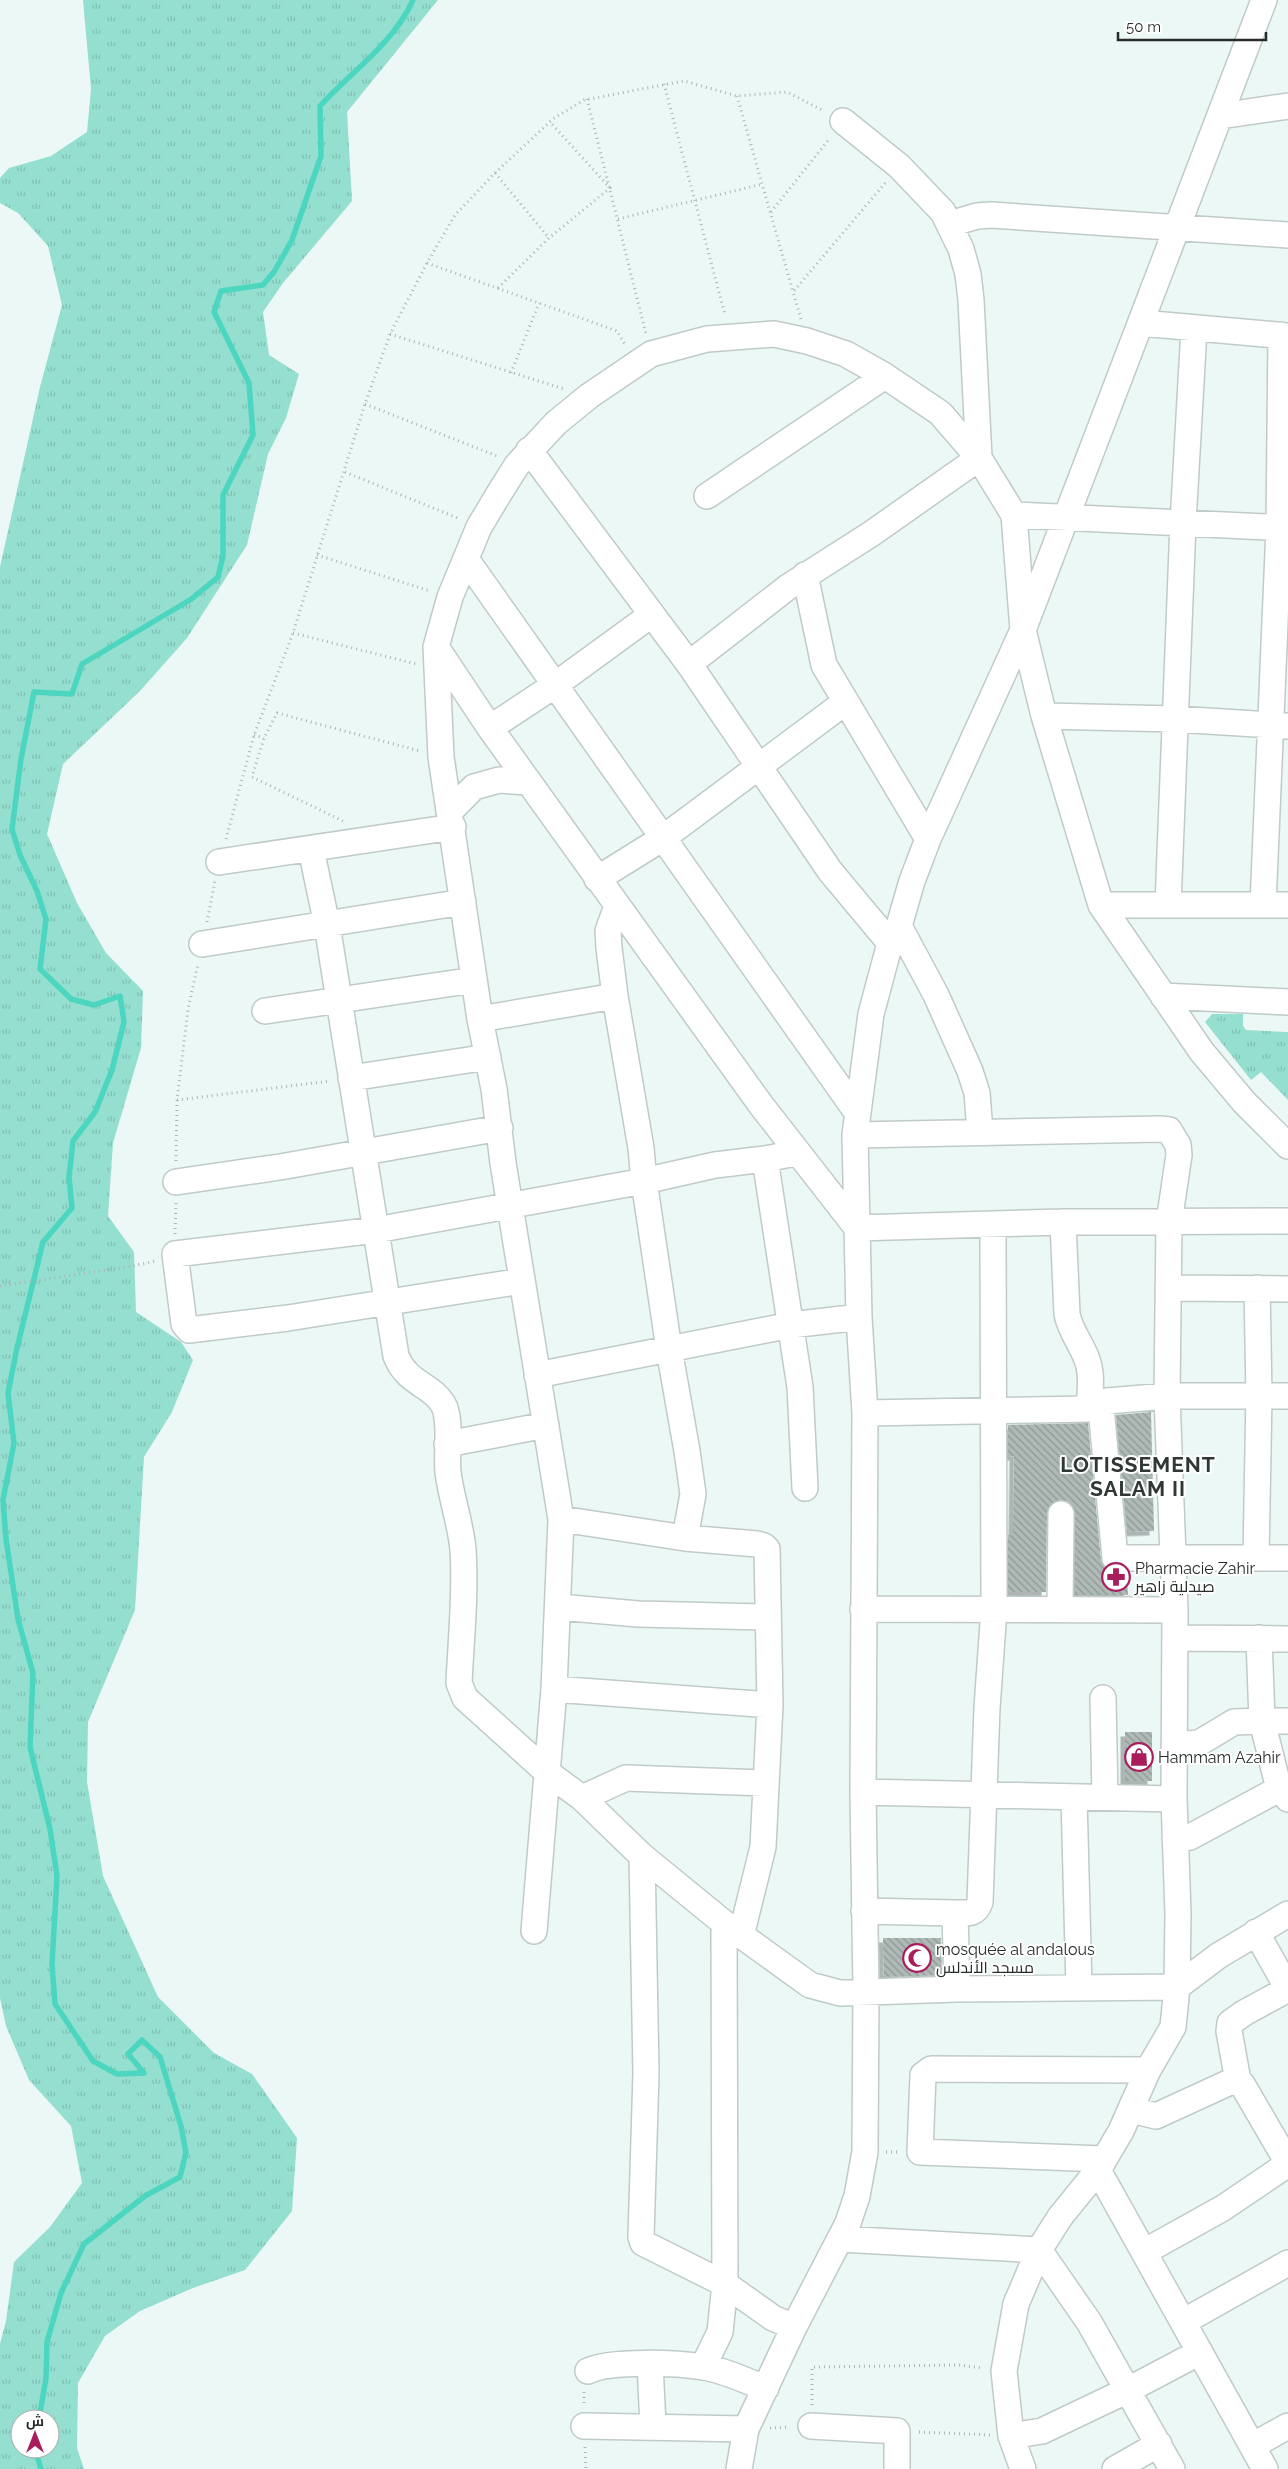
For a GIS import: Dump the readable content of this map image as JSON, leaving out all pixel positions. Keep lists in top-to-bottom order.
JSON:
{
  "districts": ["LOTISSEMENT SALAM II"],
  "places": {
    "pharmacy": ["Pharmacie Zahir صيدلية زاهير"],
    "shop": ["Hammam Azahir"],
    "mosque": ["mosquée al andalous مسجد الأندلس"]
  },
  "scale_bar": "50 m",
  "north": "top"
}
